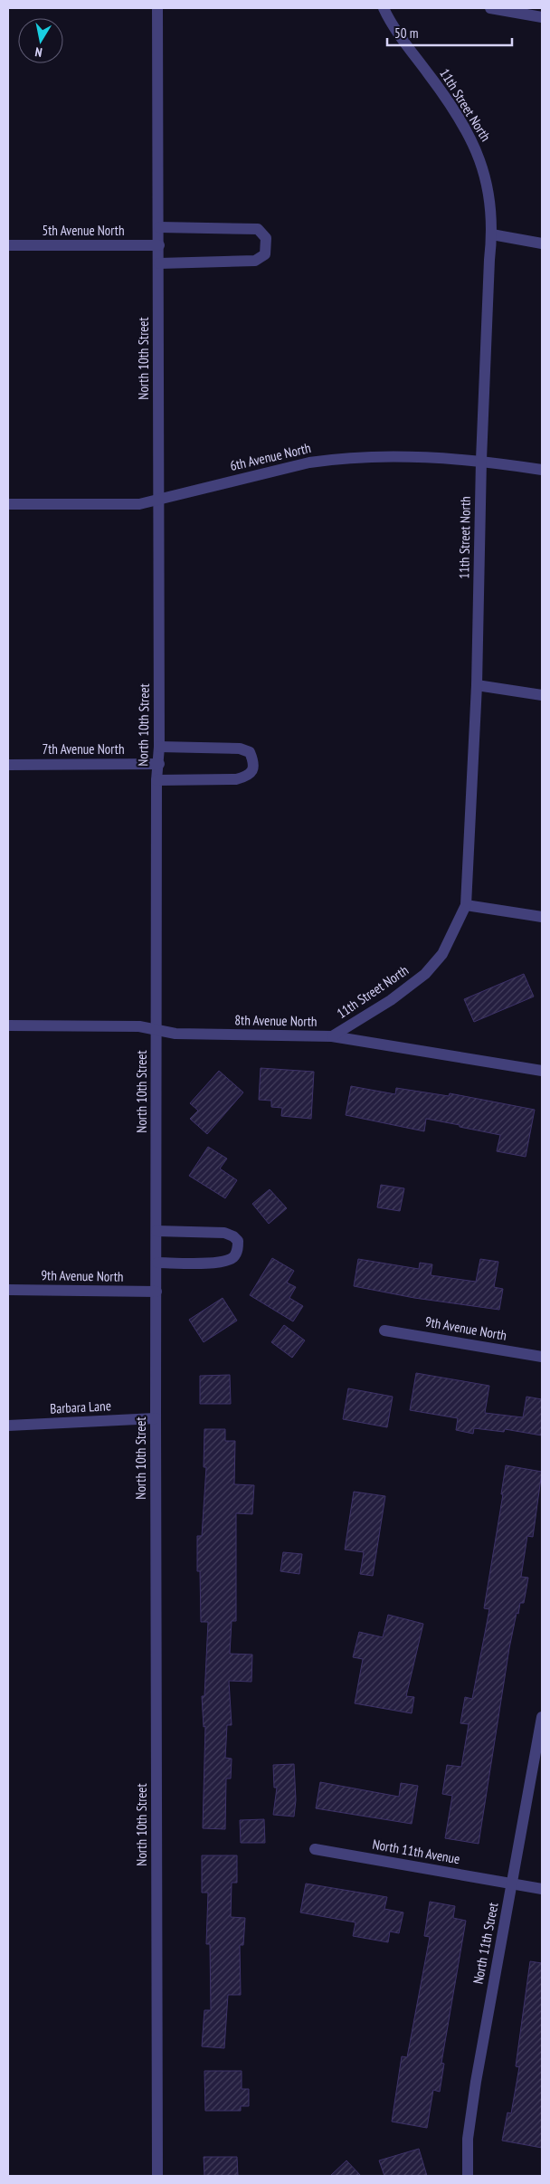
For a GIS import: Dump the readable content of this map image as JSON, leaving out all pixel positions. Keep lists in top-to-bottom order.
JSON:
{
  "streets": {
    "street": [
      "11th Street North",
      "5th Avenue North",
      "North 10th Street",
      "6th Avenue North",
      "7th Avenue North",
      "8th Avenue North",
      "9th Avenue North",
      "Barbara Lane",
      "North 11th Avenue",
      "North 11th Street"
    ]
  },
  "crossings": [
    ["11th Street North", "6th Avenue North"],
    ["11th Street North", "8th Avenue North"],
    ["5th Avenue North", "North 10th Street"],
    ["North 10th Street", "6th Avenue North"],
    ["North 10th Street", "7th Avenue North"],
    ["North 10th Street", "8th Avenue North"],
    ["North 10th Street", "9th Avenue North"],
    ["North 10th Street", "Barbara Lane"],
    ["North 11th Avenue", "North 11th Street"]
  ],
  "scale_bar": "50 m",
  "north": "bottom"
}
